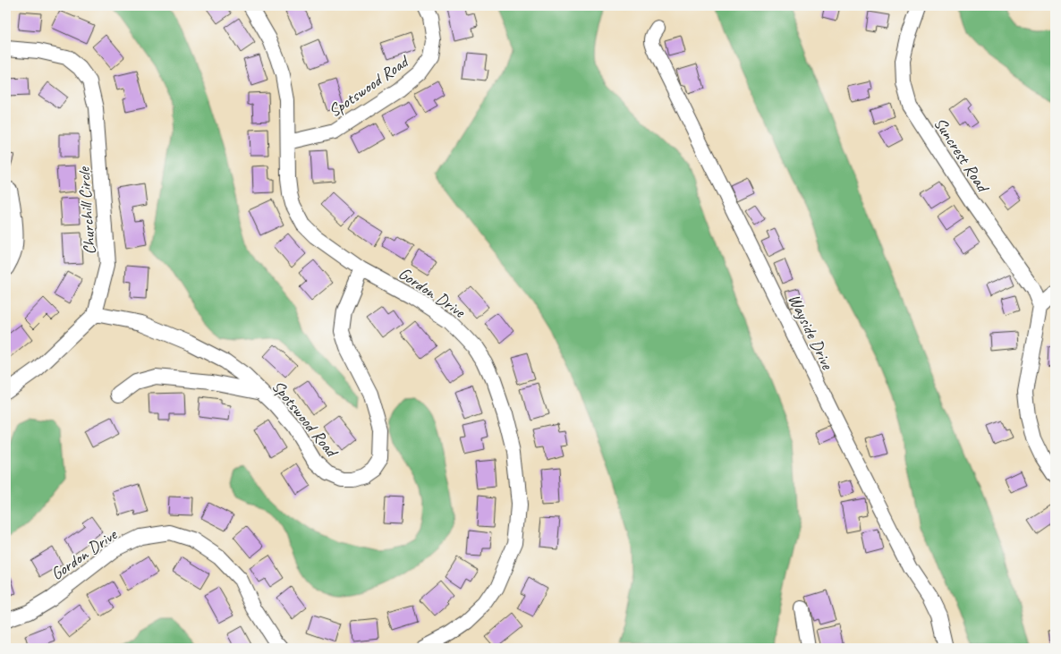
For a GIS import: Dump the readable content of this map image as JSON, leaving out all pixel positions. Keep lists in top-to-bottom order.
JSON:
{
  "streets": {
    "street": [
      "Spotswood Road",
      "Suncrest Road",
      "Churchill Circle",
      "Gordon Drive",
      "Wayside Drive"
    ]
  },
  "crossings": [
    ["Spotswood Road", "Churchill Circle"],
    ["Spotswood Road", "Gordon Drive"]
  ]
}
